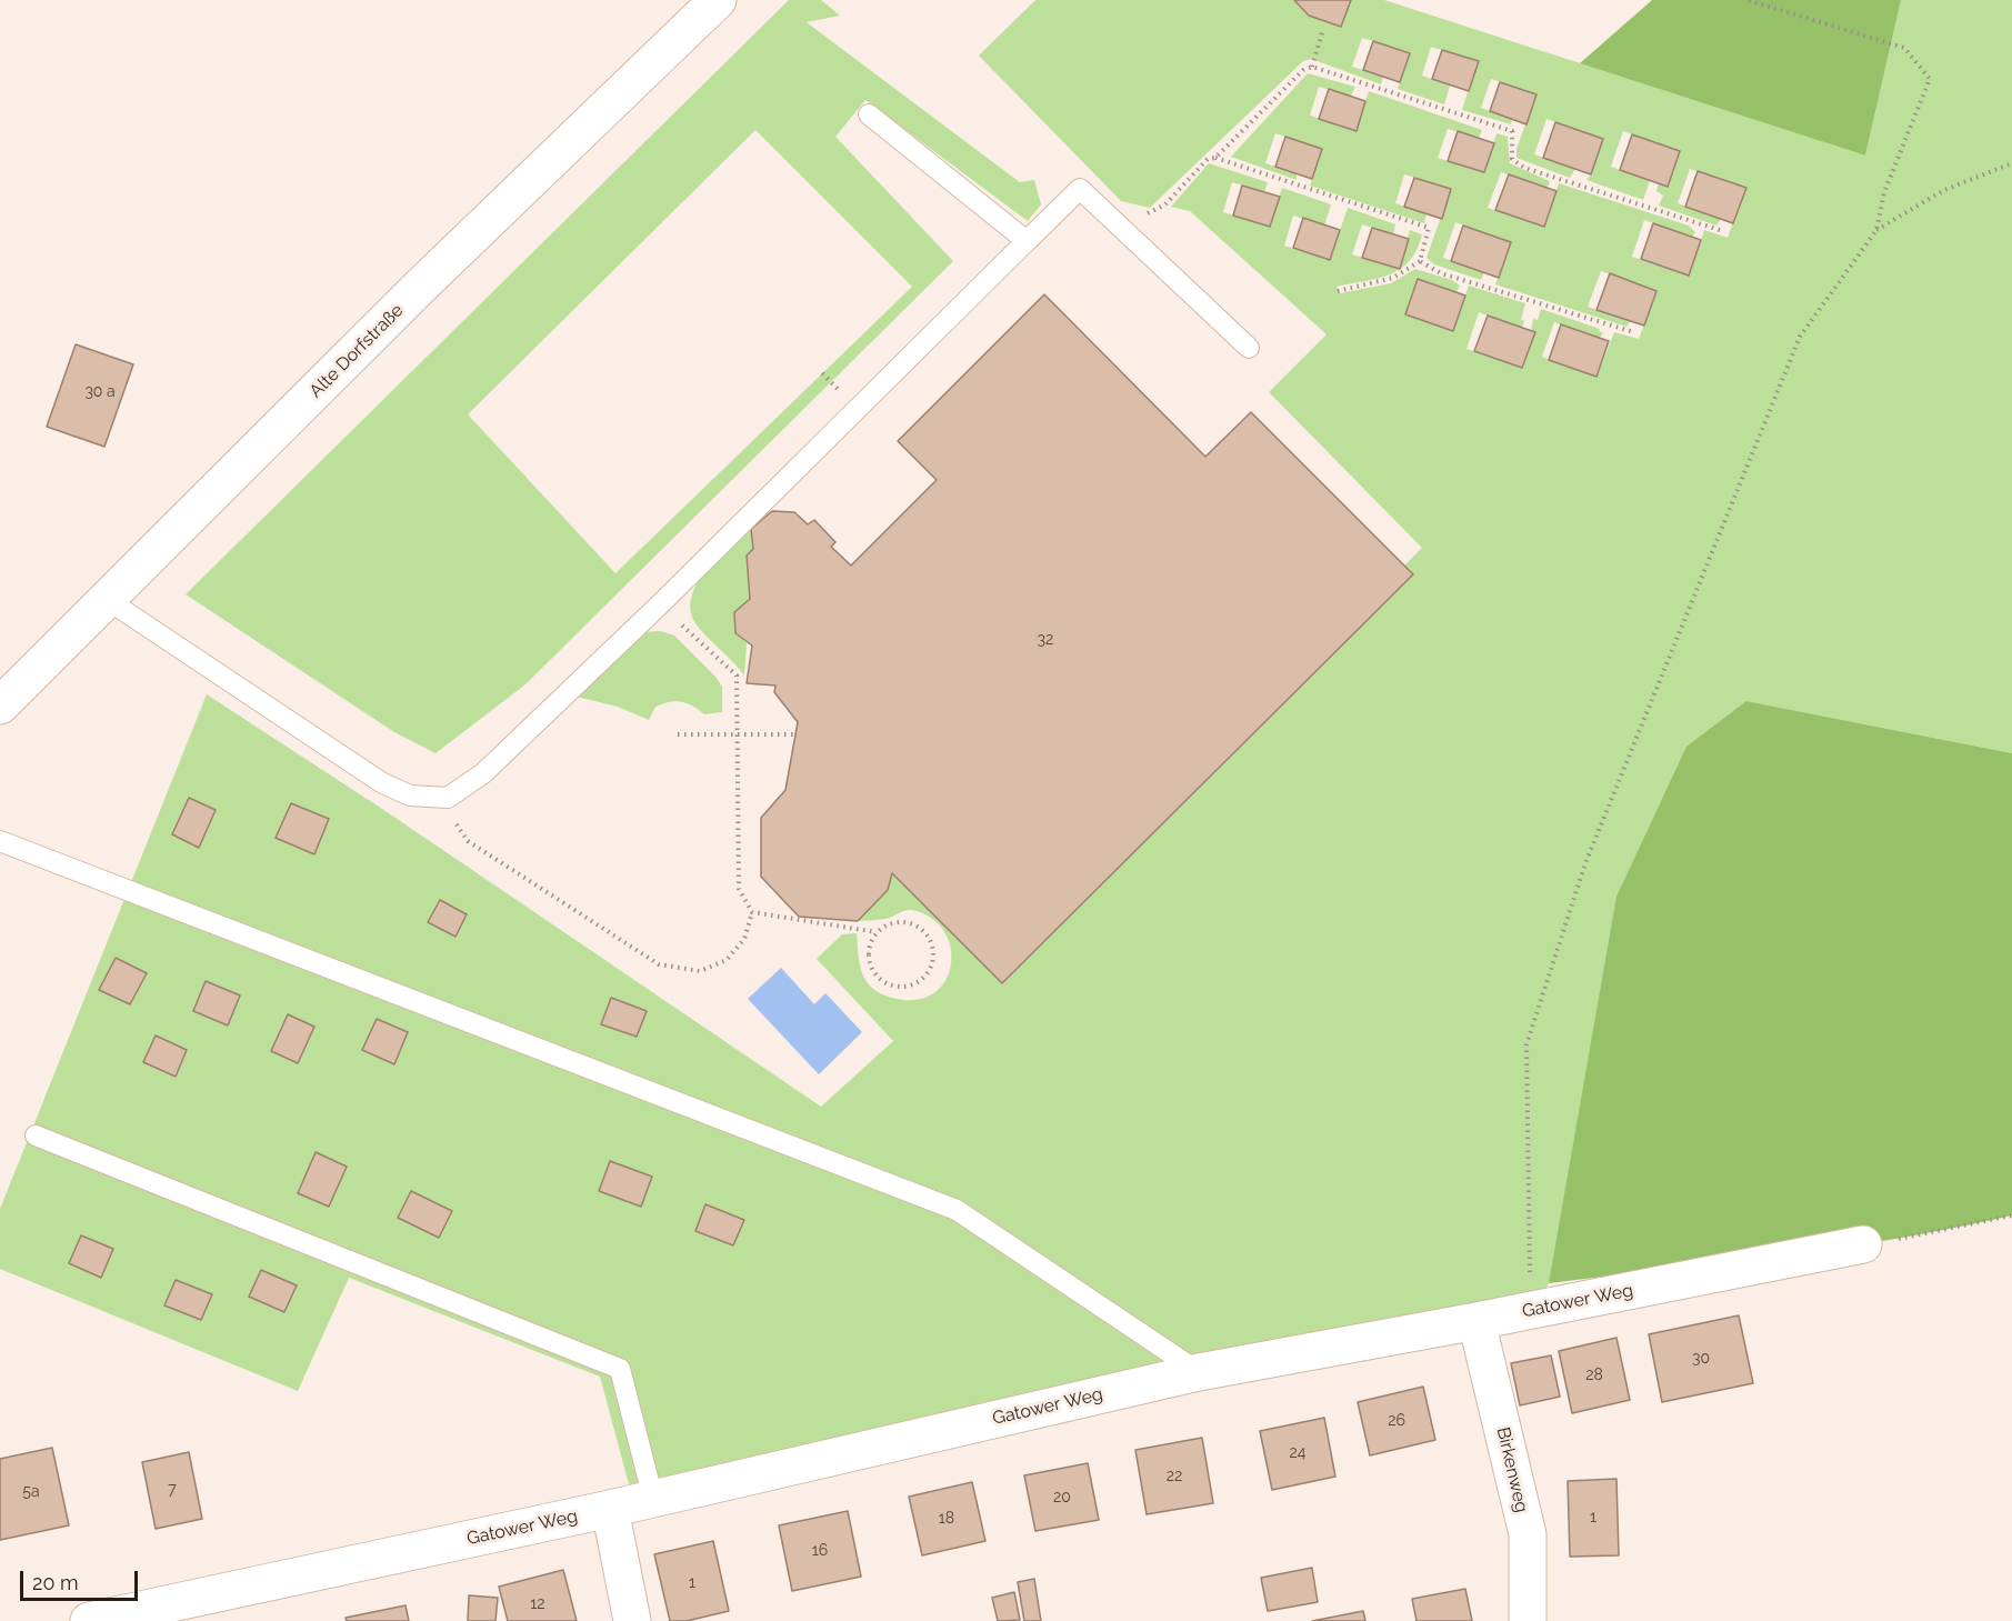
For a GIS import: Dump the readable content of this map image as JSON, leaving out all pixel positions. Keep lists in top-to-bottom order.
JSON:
{
  "streets": {
    "street": ["Alte Dorfstraße", "Gatower Weg", "Birkenweg"]
  },
  "crossings": [
    ["Gatower Weg", "Birkenweg"]
  ],
  "house_numbers": [
    "30 a",
    "32",
    "30",
    "28",
    "26",
    "24",
    "22",
    "7",
    "5a",
    "20",
    "1",
    "18",
    "16",
    "1",
    "12"
  ],
  "scale_bar": "20 m"
}
